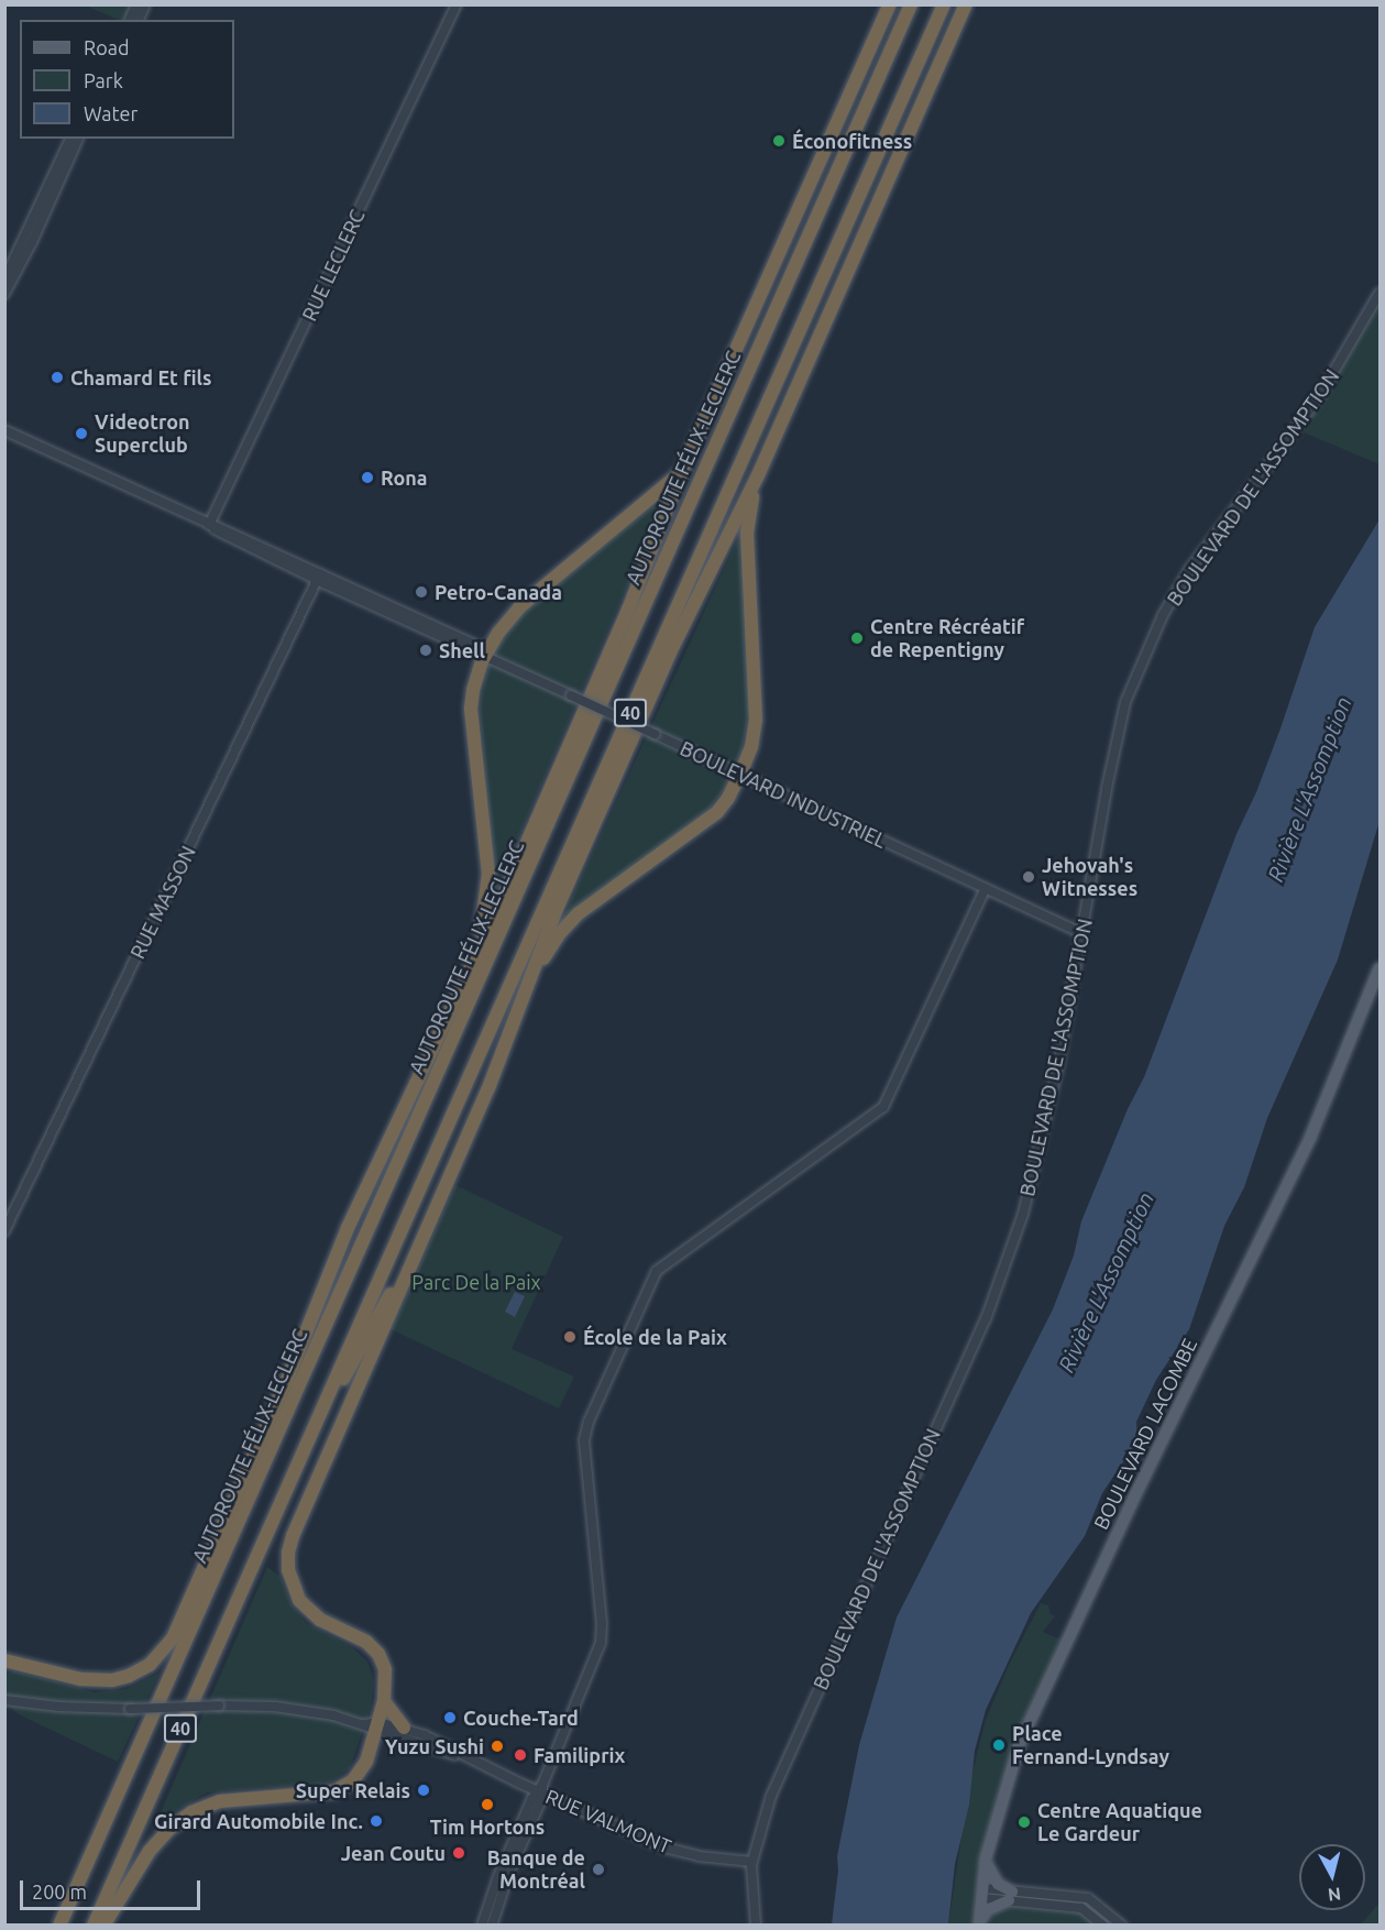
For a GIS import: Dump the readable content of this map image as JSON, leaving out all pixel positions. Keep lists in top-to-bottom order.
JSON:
{
  "streets": {
    "highway": ["AUTOROUTE FÉLIX-LECLERC", "40"],
    "main road": ["BOULEVARD LACOMBE"],
    "street": [
      "RUE LECLERC",
      "BOULEVARD DE L'ASSOMPTION",
      "BOULEVARD INDUSTRIEL",
      "RUE MASSON",
      "RUE VALMONT"
    ]
  },
  "crossings": [
    ["RUE LECLERC", "BOULEVARD INDUSTRIEL"],
    ["BOULEVARD DE L'ASSOMPTION", "BOULEVARD INDUSTRIEL"],
    ["BOULEVARD DE L'ASSOMPTION", "RUE VALMONT"],
    ["BOULEVARD INDUSTRIEL", "RUE MASSON"]
  ],
  "water": ["Rivière L'Assomption"],
  "parks": ["Parc De la Paix"],
  "places": [
    "Éconofitness",
    "Chamard Et fils",
    "Videotron Superclub",
    "Rona",
    "Petro-Canada",
    "Centre Récréatif de Repentigny",
    "Shell",
    "Jehovah's Witnesses",
    "École de la Paix",
    "Couche-Tard",
    "Place Fernand-Lyndsay",
    "Yuzu Sushi",
    "Familiprix",
    "Super Relais",
    "Tim Hortons",
    "Girard Automobile Inc.",
    "Centre Aquatique Le Gardeur",
    "Jean Coutu",
    "Banque de Montréal"
  ],
  "legend": ["Road", "Park", "Water"],
  "scale_bar": "200 m",
  "north": "bottom"
}
